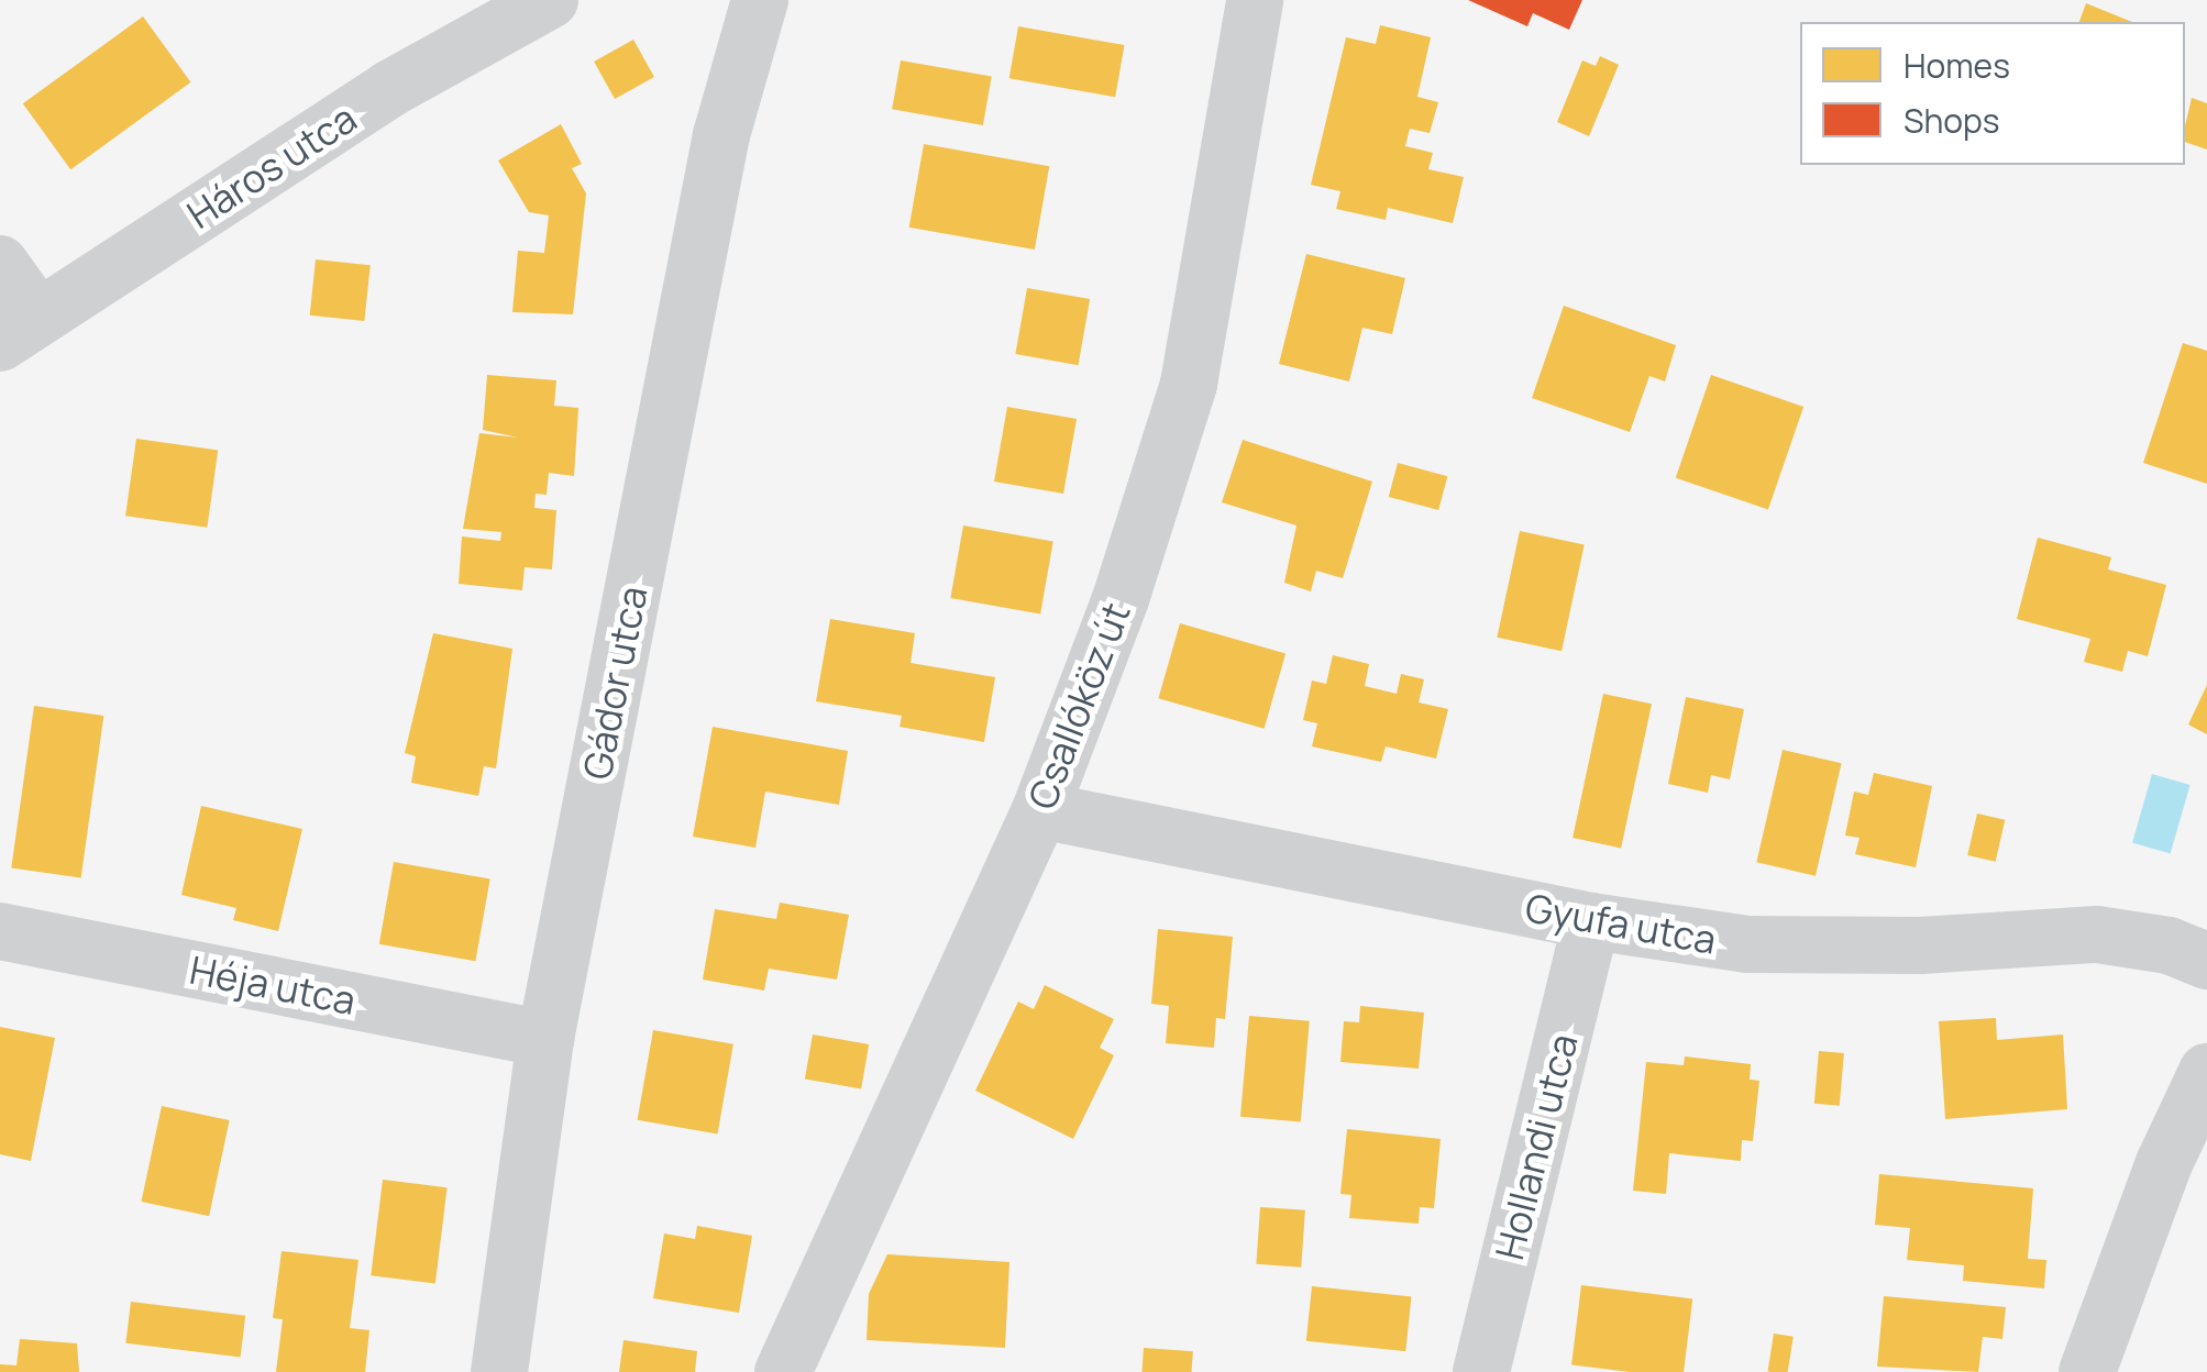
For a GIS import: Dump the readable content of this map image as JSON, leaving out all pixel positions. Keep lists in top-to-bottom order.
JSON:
{
  "streets": {
    "street": [
      "Háros utca",
      "Gádor utca",
      "Csallóköz út",
      "Gyufa utca",
      "Héja utca",
      "Hollandi utca"
    ]
  },
  "crossings": [
    ["Gádor utca", "Héja utca"],
    ["Csallóköz út", "Gyufa utca"],
    ["Gyufa utca", "Hollandi utca"]
  ],
  "legend": ["Homes", "Shops"]
}
